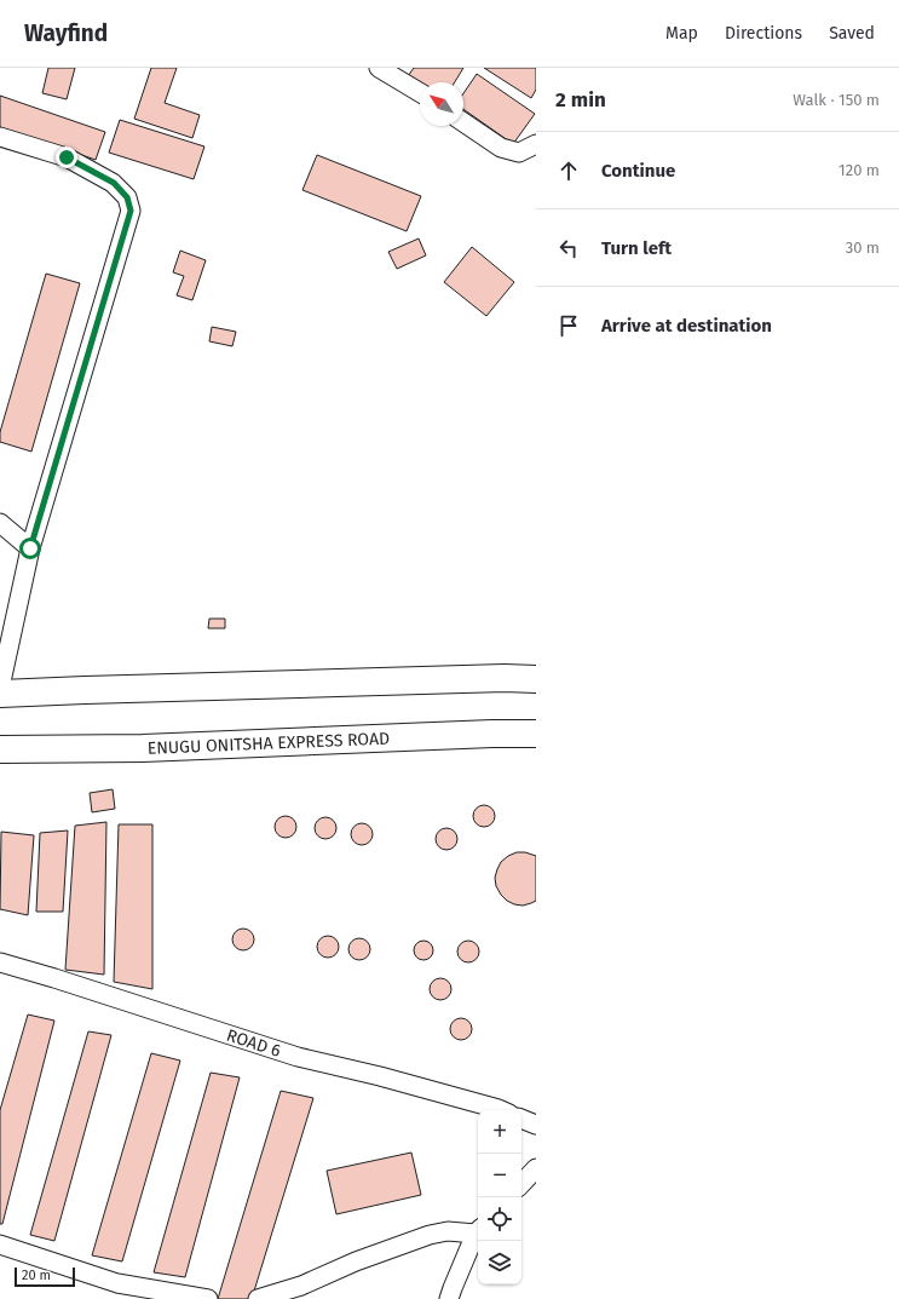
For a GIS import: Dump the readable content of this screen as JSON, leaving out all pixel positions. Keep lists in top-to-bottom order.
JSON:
{
  "streets": {
    "highway": ["ENUGU ONITSHA EXPRESS ROAD"],
    "street": ["ROAD 6"]
  },
  "scale_bar": "20 m",
  "north": "top left",
  "page": {
    "header": "Wayfind",
    "nav": ["Map", "Directions", "Saved"],
    "heading": ["2 min", "Walk · 150 m"],
    "list": [
      ["Continue", "120 m"],
      ["Turn left", "30 m"],
      "Arrive at destination"
    ],
    "map_buttons": ["+", "−"],
    "scale": "20 m"
  }
}
